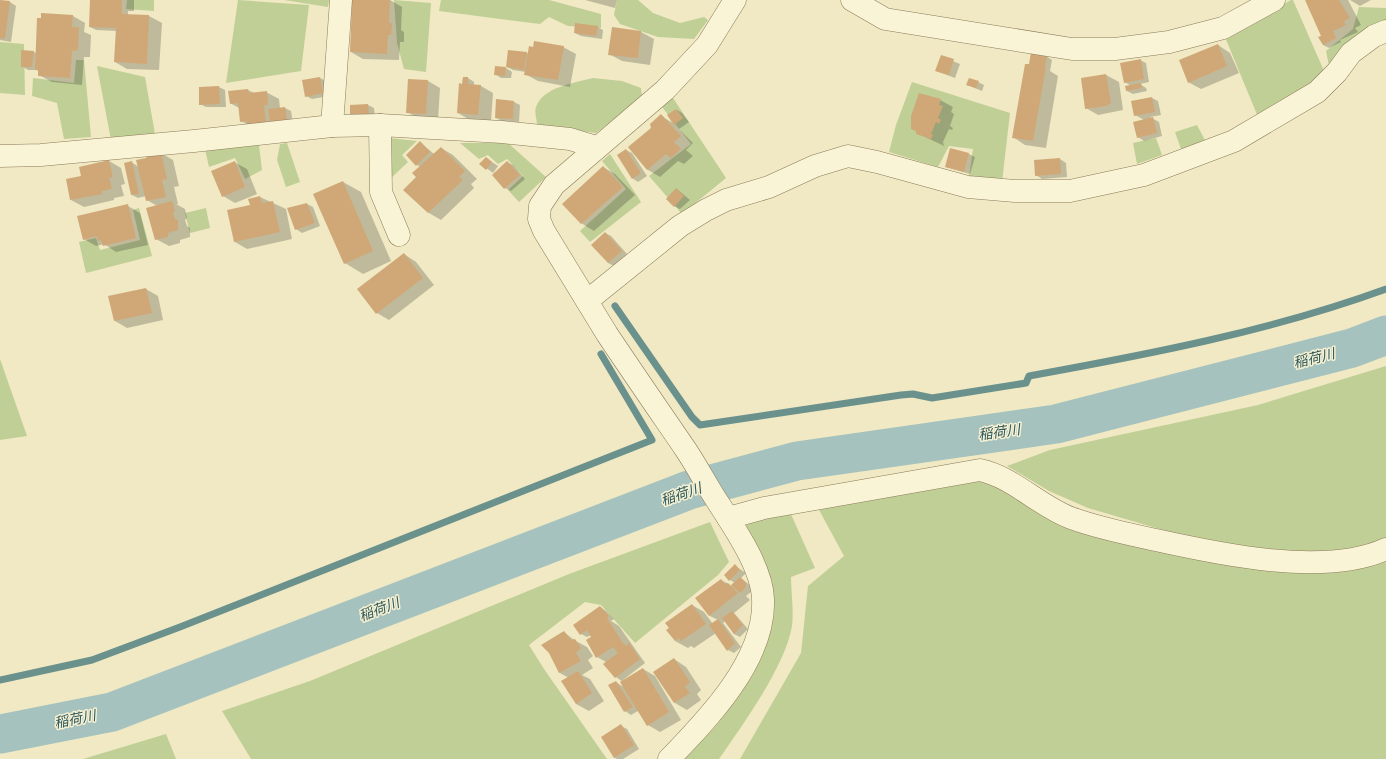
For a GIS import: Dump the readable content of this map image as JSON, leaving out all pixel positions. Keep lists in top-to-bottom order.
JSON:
{
  "water": ["稲荷川"]
}
